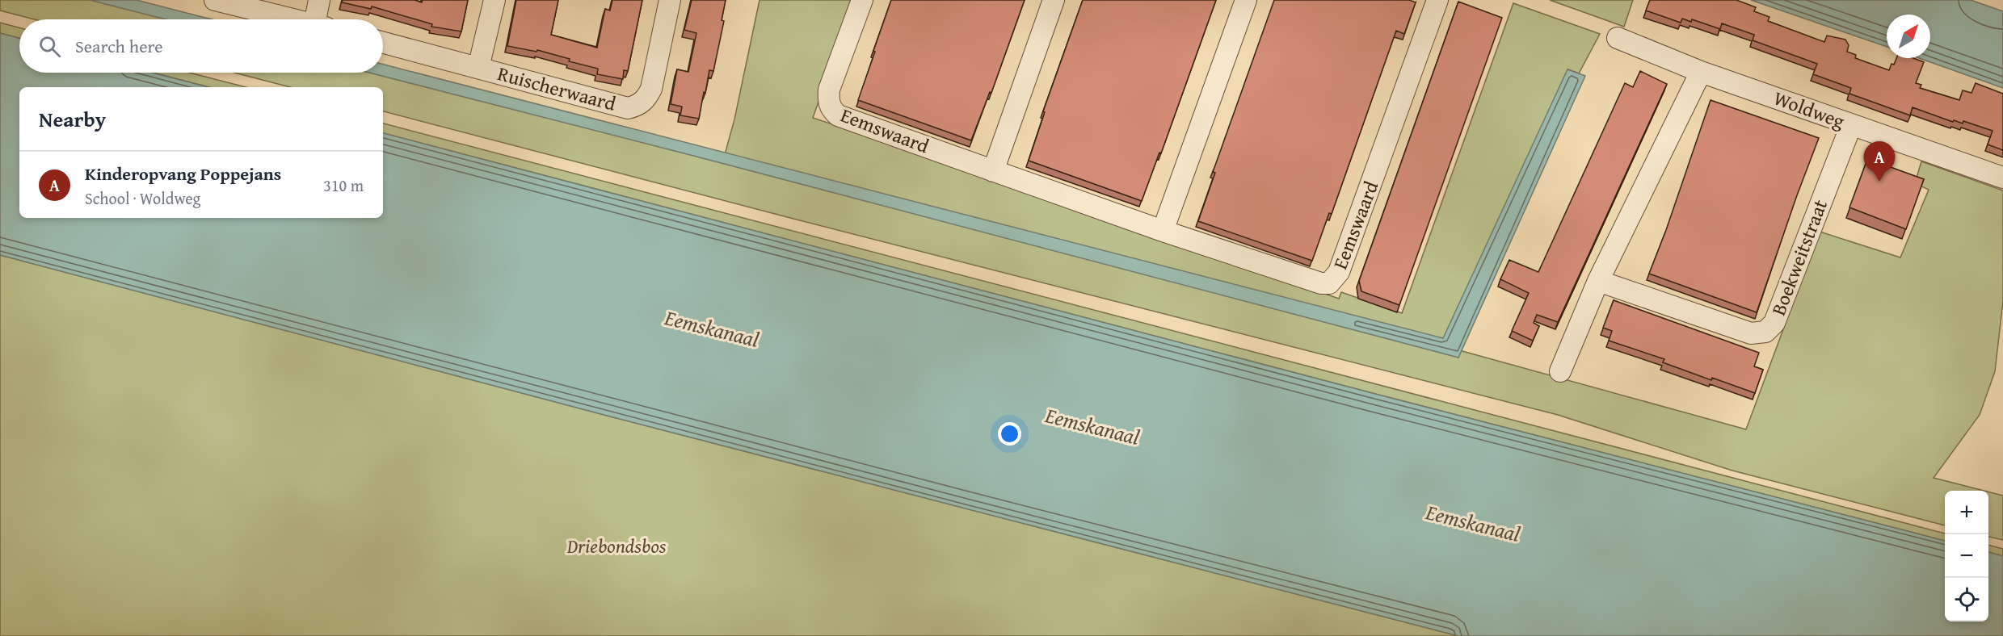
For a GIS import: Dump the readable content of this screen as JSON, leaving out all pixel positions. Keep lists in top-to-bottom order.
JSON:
{
  "streets": {
    "street": [
      "Ruischerwaard",
      "Woldweg",
      "Eemswaard",
      "Boekweitstraat"
    ]
  },
  "crossings": [
    ["Woldweg", "Boekweitstraat"]
  ],
  "water": ["Eemskanaal"],
  "parks": ["Driebondsbos"],
  "north": "top right",
  "page": {
    "search": "Search here",
    "heading": "Nearby",
    "pins": "A",
    "list": [
      {
        "mark": "A",
        "name": "Kinderopvang Poppejans",
        "note": "School · Woldweg",
        "value": "310 m"
      }
    ],
    "map_buttons": ["+", "−"]
  }
}
